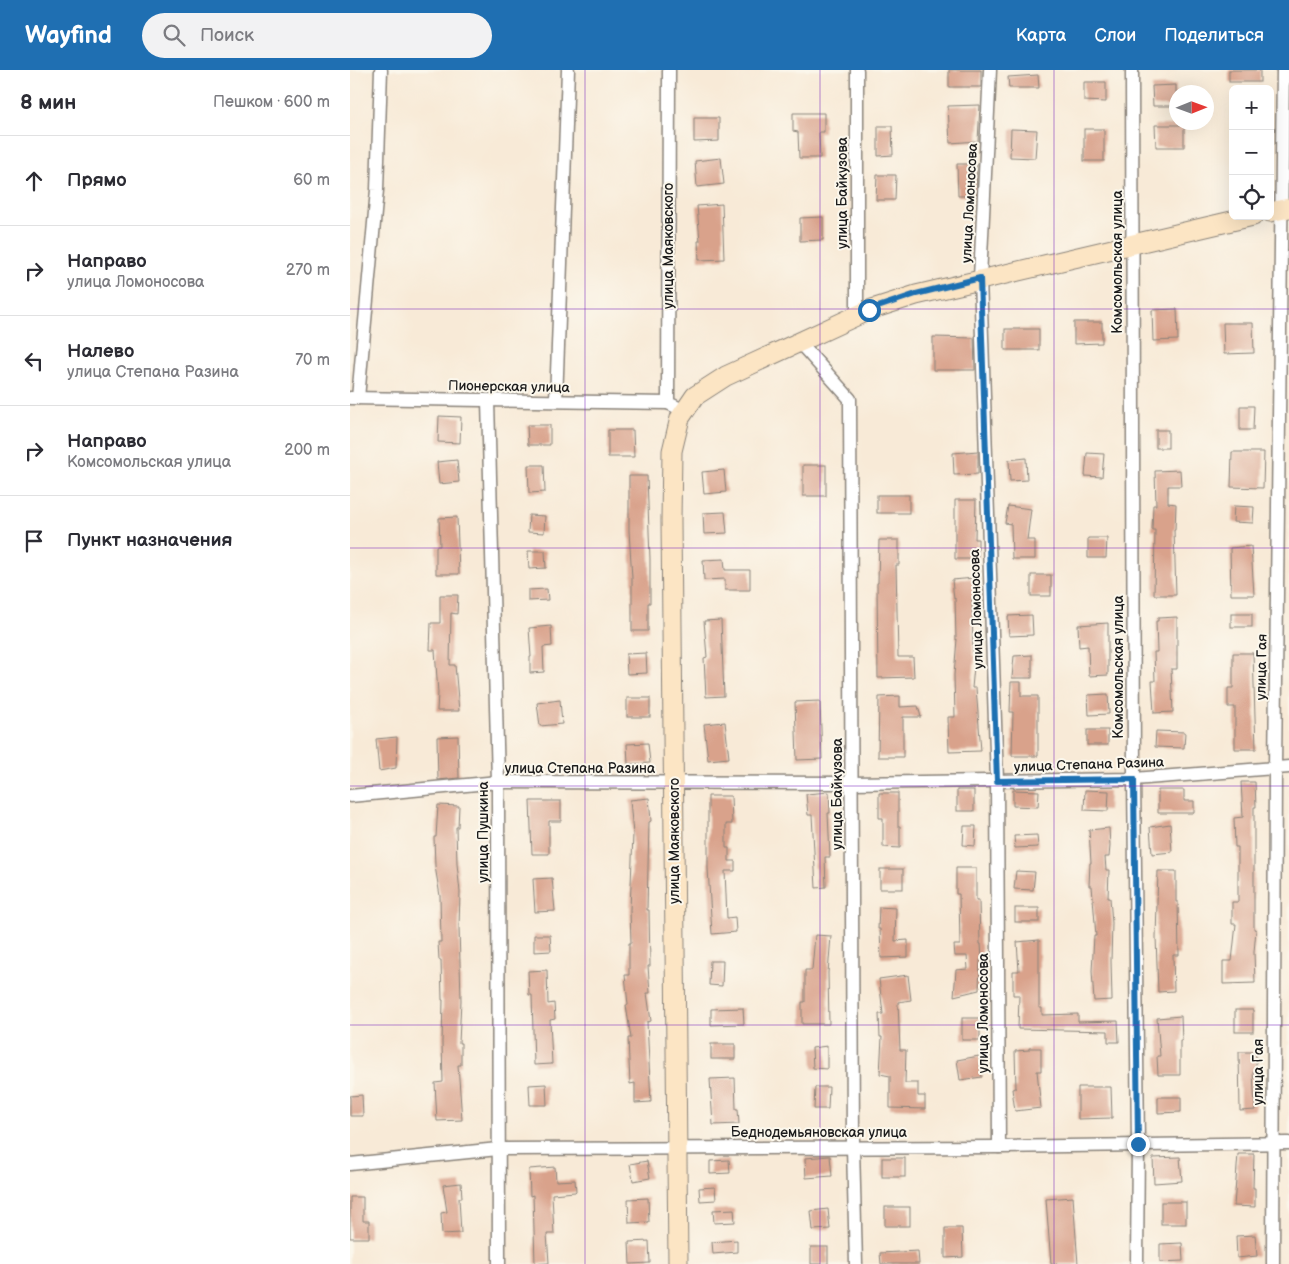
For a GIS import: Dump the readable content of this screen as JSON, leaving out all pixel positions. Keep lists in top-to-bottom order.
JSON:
{
  "streets": {
    "street": [
      "улица Байкузова",
      "улица Ломоносова",
      "улица Маяковского",
      "Комсомольская улица",
      "Пионерская улица",
      "улица Гая",
      "улица Степана Разина",
      "улица Пушкина",
      "Беднодемьяновская улица"
    ]
  },
  "crossings": [
    ["улица Байкузова", "улица Степана Разина"],
    ["улица Байкузова", "Беднодемьяновская улица"],
    ["улица Ломоносова", "улица Степана Разина"],
    ["улица Ломоносова", "Беднодемьяновская улица"],
    ["улица Маяковского", "Пионерская улица"],
    ["улица Маяковского", "улица Степана Разина"],
    ["улица Маяковского", "Беднодемьяновская улица"],
    ["Комсомольская улица", "улица Степана Разина"],
    ["Комсомольская улица", "Беднодемьяновская улица"],
    ["Пионерская улица", "улица Пушкина"],
    ["улица Гая", "улица Степана Разина"],
    ["улица Гая", "Беднодемьяновская улица"],
    ["улица Степана Разина", "улица Пушкина"],
    ["улица Пушкина", "Беднодемьяновская улица"]
  ],
  "north": "right",
  "page": {
    "header": "Wayfind",
    "search": "Поиск",
    "nav": ["Карта", "Слои", "Поделиться"],
    "heading": ["8 мин", "Пешком · 600 m"],
    "map_buttons": ["+", "−"],
    "list": [
      ["Прямо", "60 m"],
      ["Направо", "улица Ломоносова", "270 m"],
      ["Налево", "улица Степана Разина", "70 m"],
      ["Направо", "Комсомольская улица", "200 m"],
      "Пункт назначения"
    ]
  }
}
